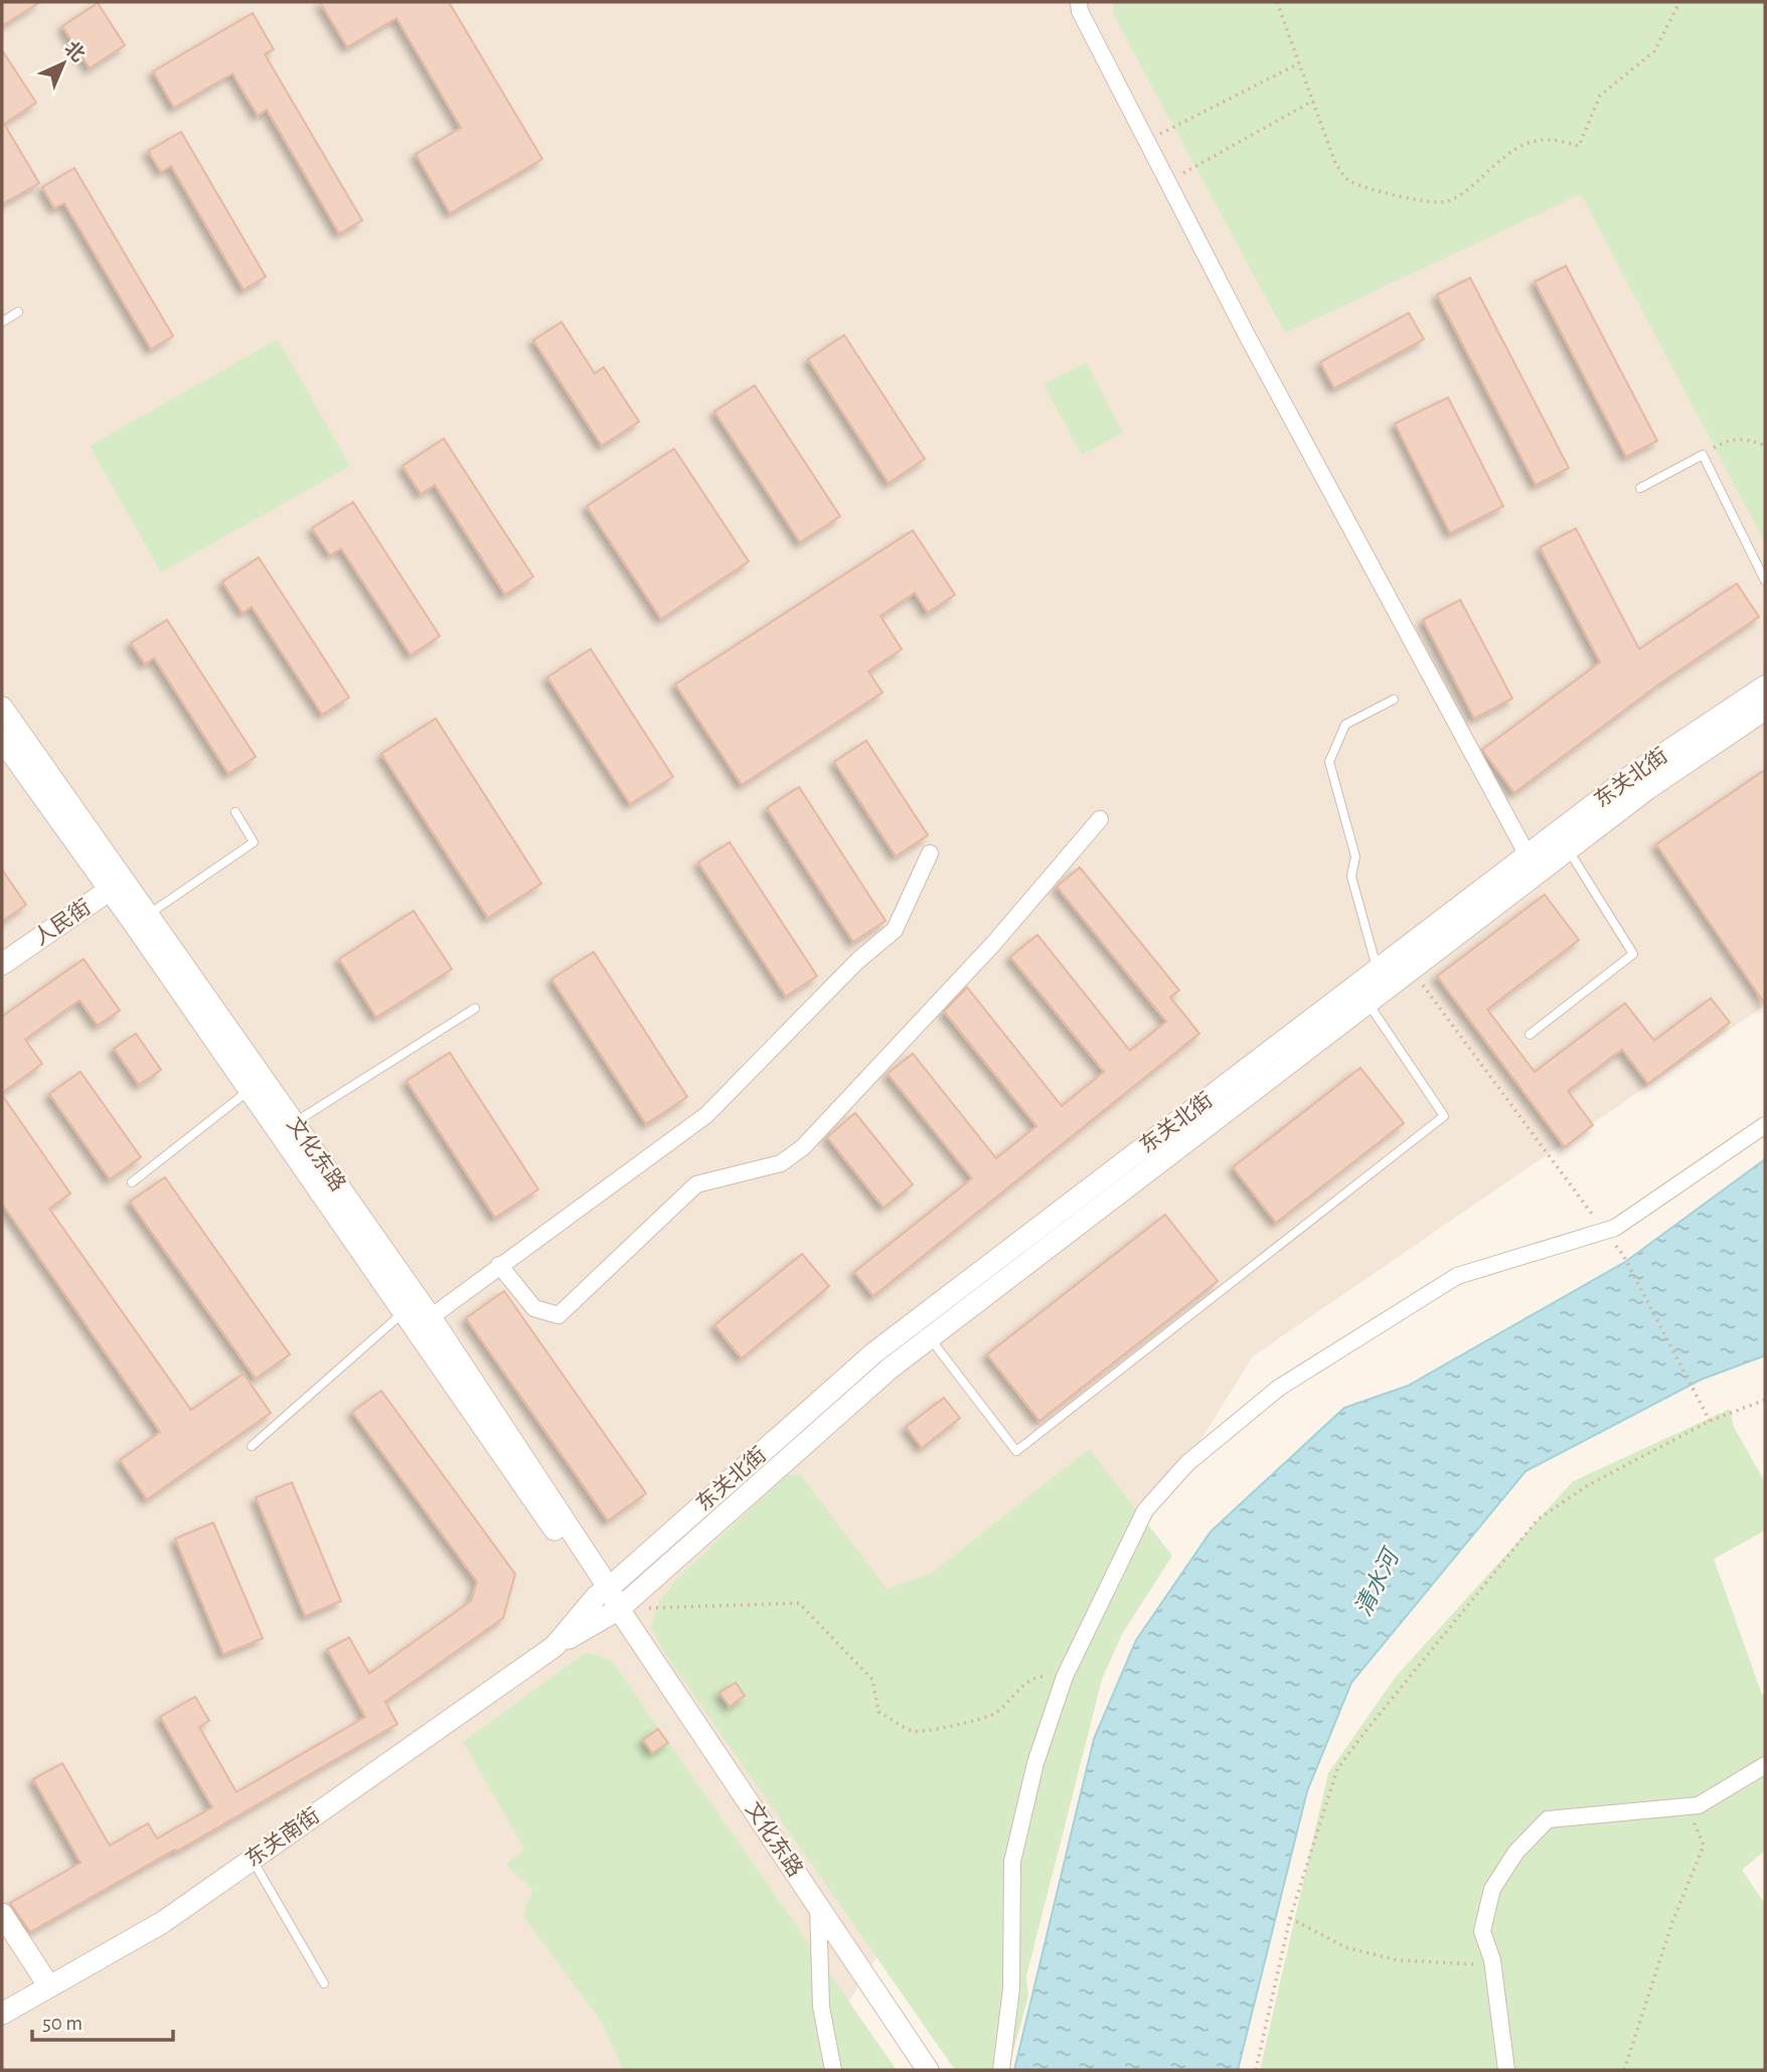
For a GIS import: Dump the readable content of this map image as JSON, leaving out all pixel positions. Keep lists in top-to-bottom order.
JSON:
{
  "streets": {
    "main road": [
      "东关北街",
      "人民街",
      "文化东路",
      "东关南街"
    ]
  },
  "crossings": [
    ["东关北街", "文化东路"],
    ["东关北街", "东关南街"],
    ["人民街", "文化东路"],
    ["文化东路", "东关南街"]
  ],
  "water": ["清水河"],
  "scale_bar": "50 m",
  "north": "top right"
}
